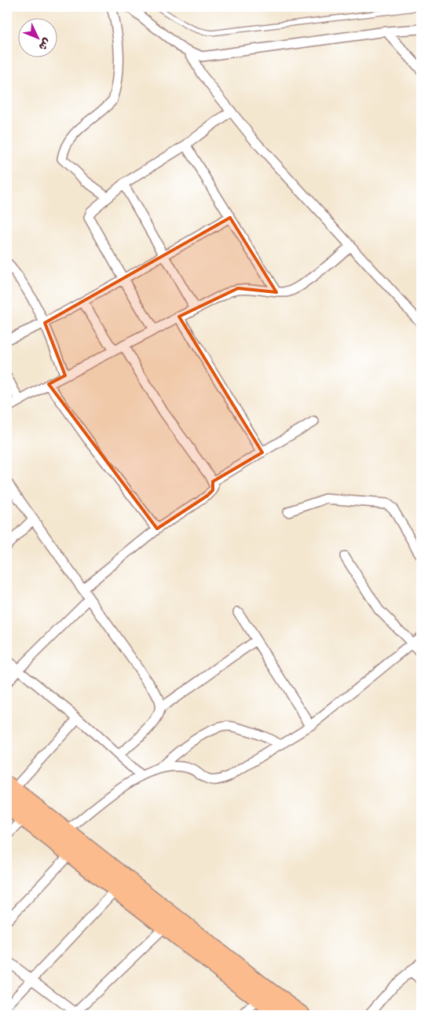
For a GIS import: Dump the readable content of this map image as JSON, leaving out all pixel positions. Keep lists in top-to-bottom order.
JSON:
{
  "north": "bottom right"
}
